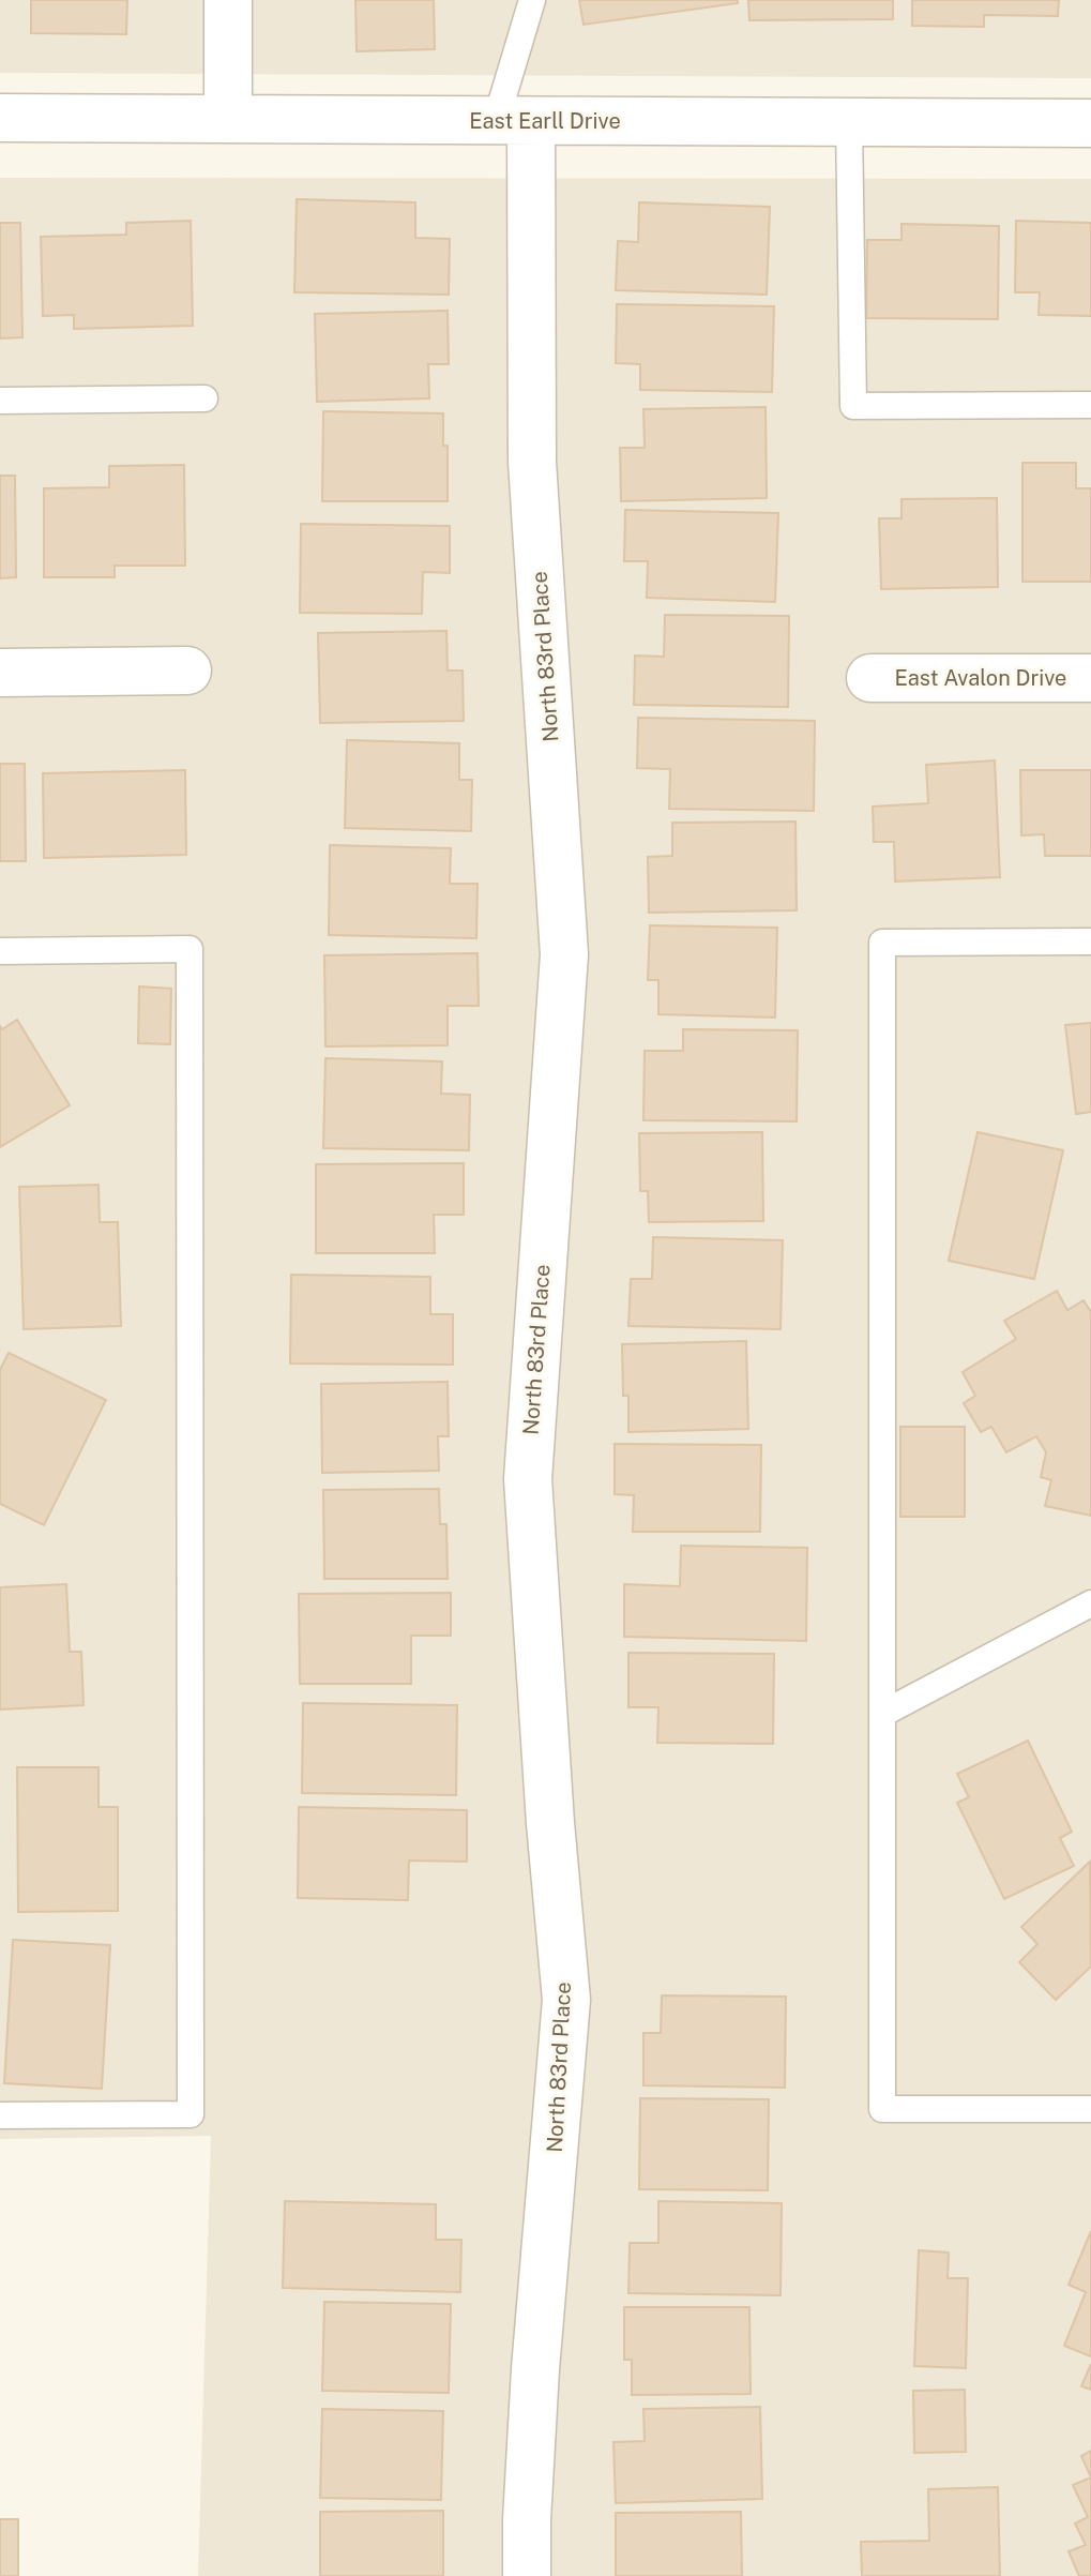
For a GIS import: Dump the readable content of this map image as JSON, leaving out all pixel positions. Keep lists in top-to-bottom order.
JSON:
{
  "streets": {
    "street": ["East Earll Drive", "North 83rd Place", "East Avalon Drive"]
  },
  "crossings": [
    ["East Earll Drive", "North 83rd Place"]
  ]
}
